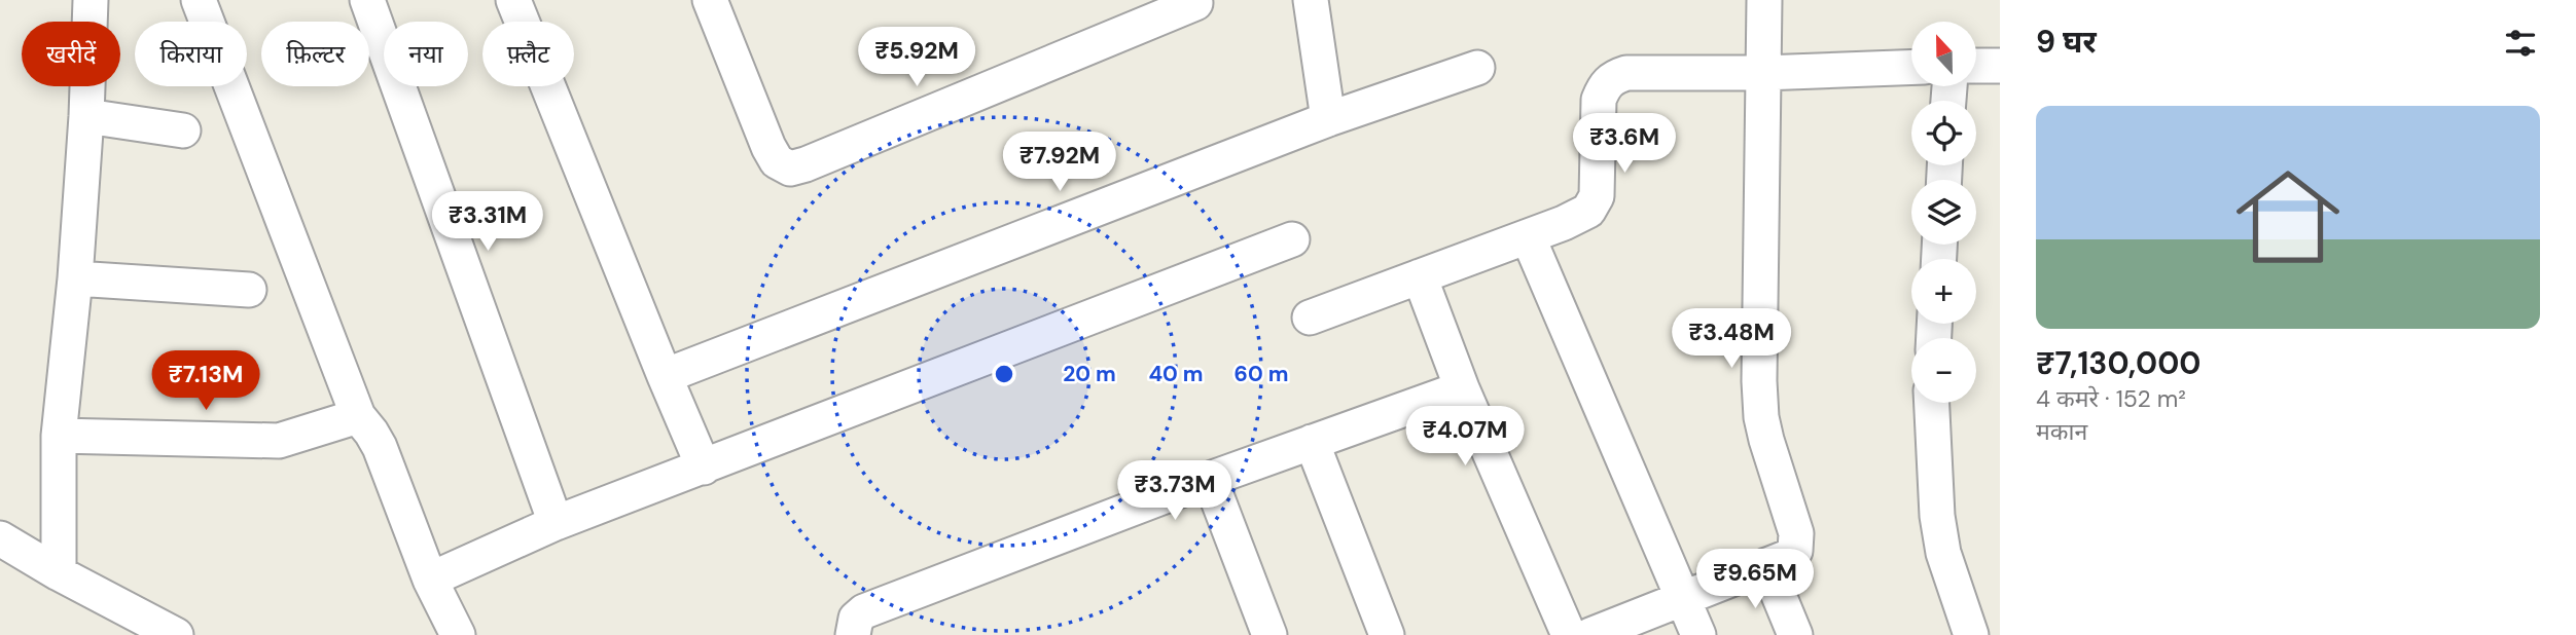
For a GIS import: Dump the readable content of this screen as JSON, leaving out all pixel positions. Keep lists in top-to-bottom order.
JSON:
{
  "north": "top",
  "page": {
    "heading": "9 घर",
    "map_buttons": ["+", "−"],
    "chip": [
      "खरीदें",
      "किराया",
      "फ़िल्टर",
      "नया",
      "फ़्लैट"
    ],
    "price": [
      "₹5.92M",
      "₹3.6M",
      "₹7.92M",
      "₹3.31M",
      "₹3.48M",
      "₹7.13M",
      "₹4.07M",
      "₹3.73M",
      "₹9.65M"
    ],
    "list": [
      {
        "name": "₹7,130,000",
        "note": "4 कमरे · 152 m² · मकान"
      }
    ]
  },
  "rings": ["20 m", "40 m", "60 m"]
}
